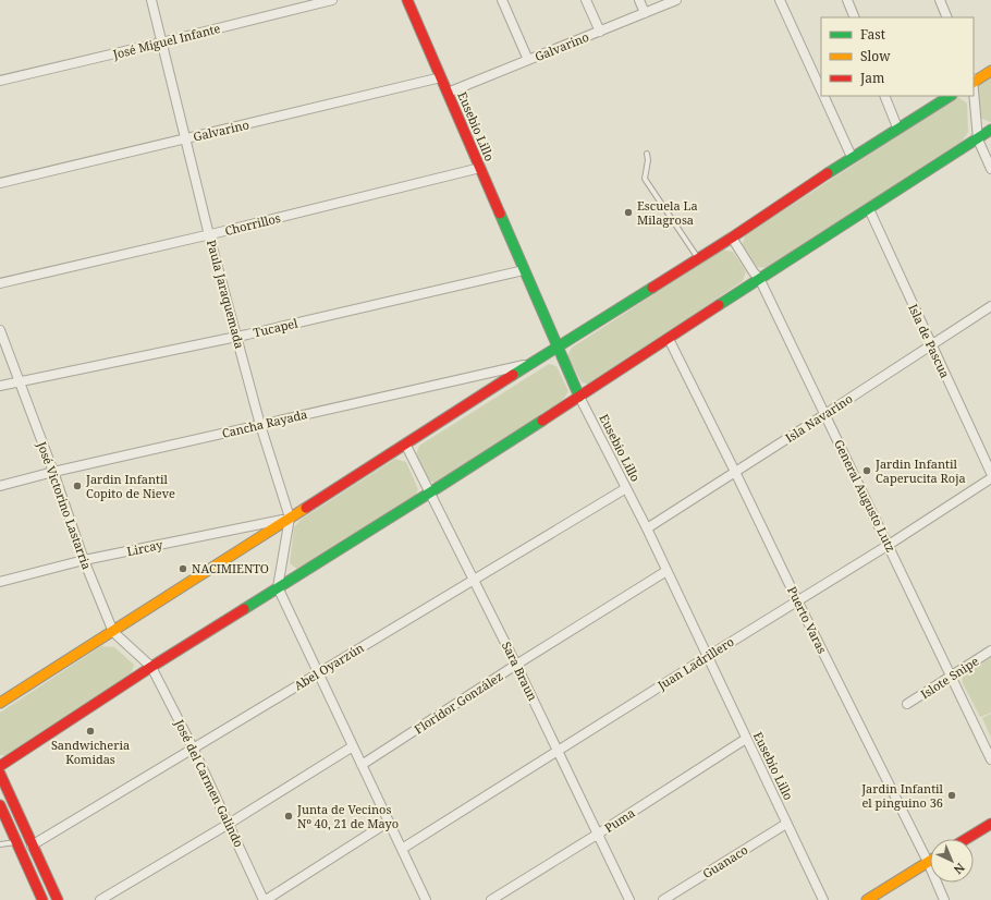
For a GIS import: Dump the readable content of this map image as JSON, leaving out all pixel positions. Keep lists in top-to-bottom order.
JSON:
{
  "streets": {
    "main road": ["Eusebio Lillo"],
    "street": [
      "José Miguel Infante",
      "Galvarino",
      "Chorrillos",
      "Paula Jaraquemada",
      "Tucapel",
      "Isla de Pascua",
      "Isla Navarino",
      "Cancha Rayada",
      "General Augusto Lutz",
      "José Victorino Lastarria",
      "Lircay",
      "Puerto Varas",
      "Juan Ladrillero",
      "Abel Oyarzún",
      "Sara Braun",
      "Islote Snipe",
      "Floridor González",
      "José del Carmen Galindo",
      "Puma",
      "Guanaco"
    ]
  },
  "crossings": [
    ["José Miguel Infante", "Paula Jaraquemada"],
    ["Galvarino", "Eusebio Lillo"],
    ["Galvarino", "Paula Jaraquemada"],
    ["Eusebio Lillo", "Chorrillos"],
    ["Eusebio Lillo", "Tucapel"],
    ["Eusebio Lillo", "Isla Navarino"],
    ["Eusebio Lillo", "Juan Ladrillero"],
    ["Eusebio Lillo", "Abel Oyarzún"],
    ["Eusebio Lillo", "Floridor González"],
    ["Eusebio Lillo", "Puma"],
    ["Eusebio Lillo", "Guanaco"],
    ["Chorrillos", "Paula Jaraquemada"],
    ["Paula Jaraquemada", "Tucapel"],
    ["Paula Jaraquemada", "Cancha Rayada"],
    ["Paula Jaraquemada", "Lircay"],
    ["Tucapel", "José Victorino Lastarria"],
    ["Isla de Pascua", "Isla Navarino"],
    ["Isla Navarino", "General Augusto Lutz"],
    ["Isla Navarino", "Puerto Varas"],
    ["Cancha Rayada", "José Victorino Lastarria"],
    ["General Augusto Lutz", "Juan Ladrillero"],
    ["General Augusto Lutz", "Islote Snipe"],
    ["José Victorino Lastarria", "Lircay"],
    ["José Victorino Lastarria", "José del Carmen Galindo"],
    ["Puerto Varas", "Juan Ladrillero"],
    ["Juan Ladrillero", "Sara Braun"],
    ["Abel Oyarzún", "Sara Braun"],
    ["Abel Oyarzún", "José del Carmen Galindo"],
    ["Sara Braun", "Floridor González"],
    ["Sara Braun", "Puma"]
  ],
  "places": [
    "Escuela La Milagrosa",
    "Jardin Infantil Caperucita Roja",
    "Jardin Infantil Copito de Nieve",
    "NACIMIENTO",
    "Sandwicheria Komidas",
    "Jardin Infantil el pinguino 36",
    "Junta de Vecinos Nº 40, 21 de Mayo"
  ],
  "legend": ["Fast", "Slow", "Jam"],
  "north": "bottom right"
}
